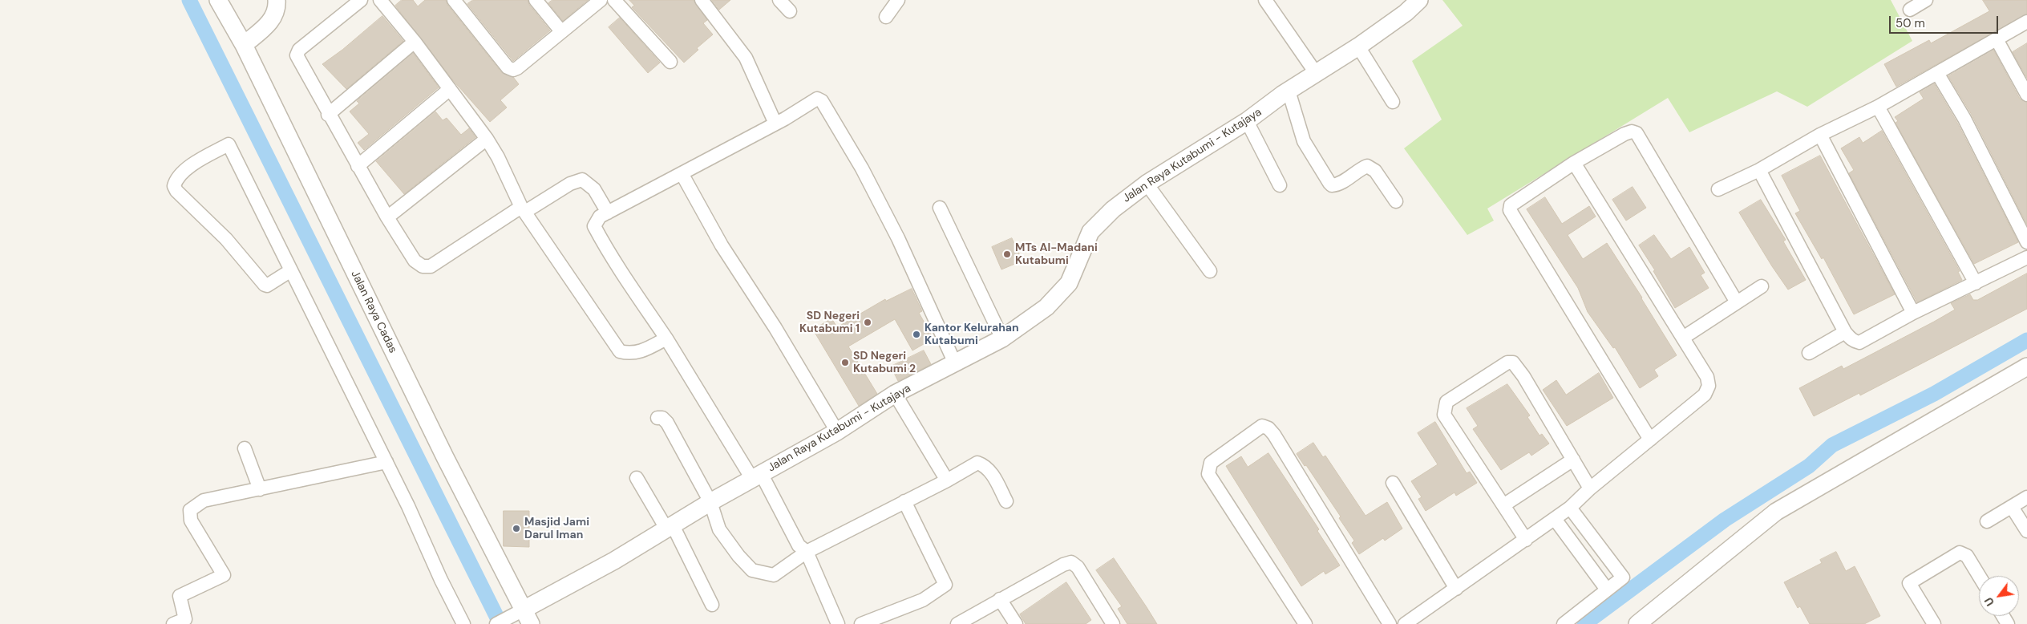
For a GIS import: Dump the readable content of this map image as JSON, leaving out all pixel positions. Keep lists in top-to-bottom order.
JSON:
{
  "streets": {
    "street": ["Jalan Raya Kutabumi - Kutajaya", "Jalan Raya Cadas"]
  },
  "crossings": [
    ["Jalan Raya Kutabumi - Kutajaya", "Jalan Raya Cadas"]
  ],
  "places": [
    "MTs Al-Madani Kutabumi",
    "SD Negeri Kutabumi 1",
    "Kantor Kelurahan Kutabumi",
    "SD Negeri Kutabumi 2",
    "Masjid Jami Darul Iman"
  ],
  "scale_bar": "50 m",
  "north": "bottom left"
}
